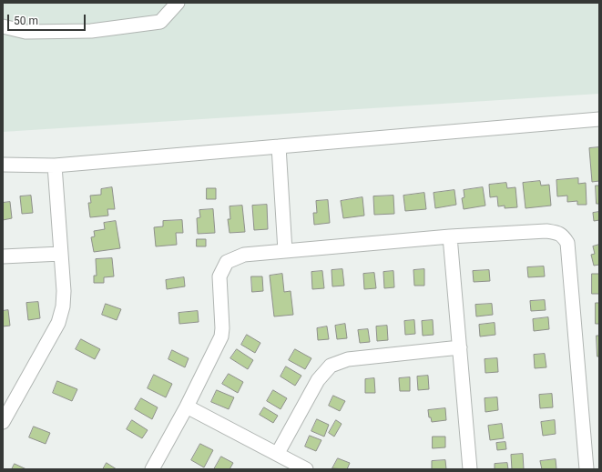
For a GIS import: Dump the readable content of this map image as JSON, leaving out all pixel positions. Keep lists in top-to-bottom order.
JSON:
{
  "scale_bar": "50 m"
}
